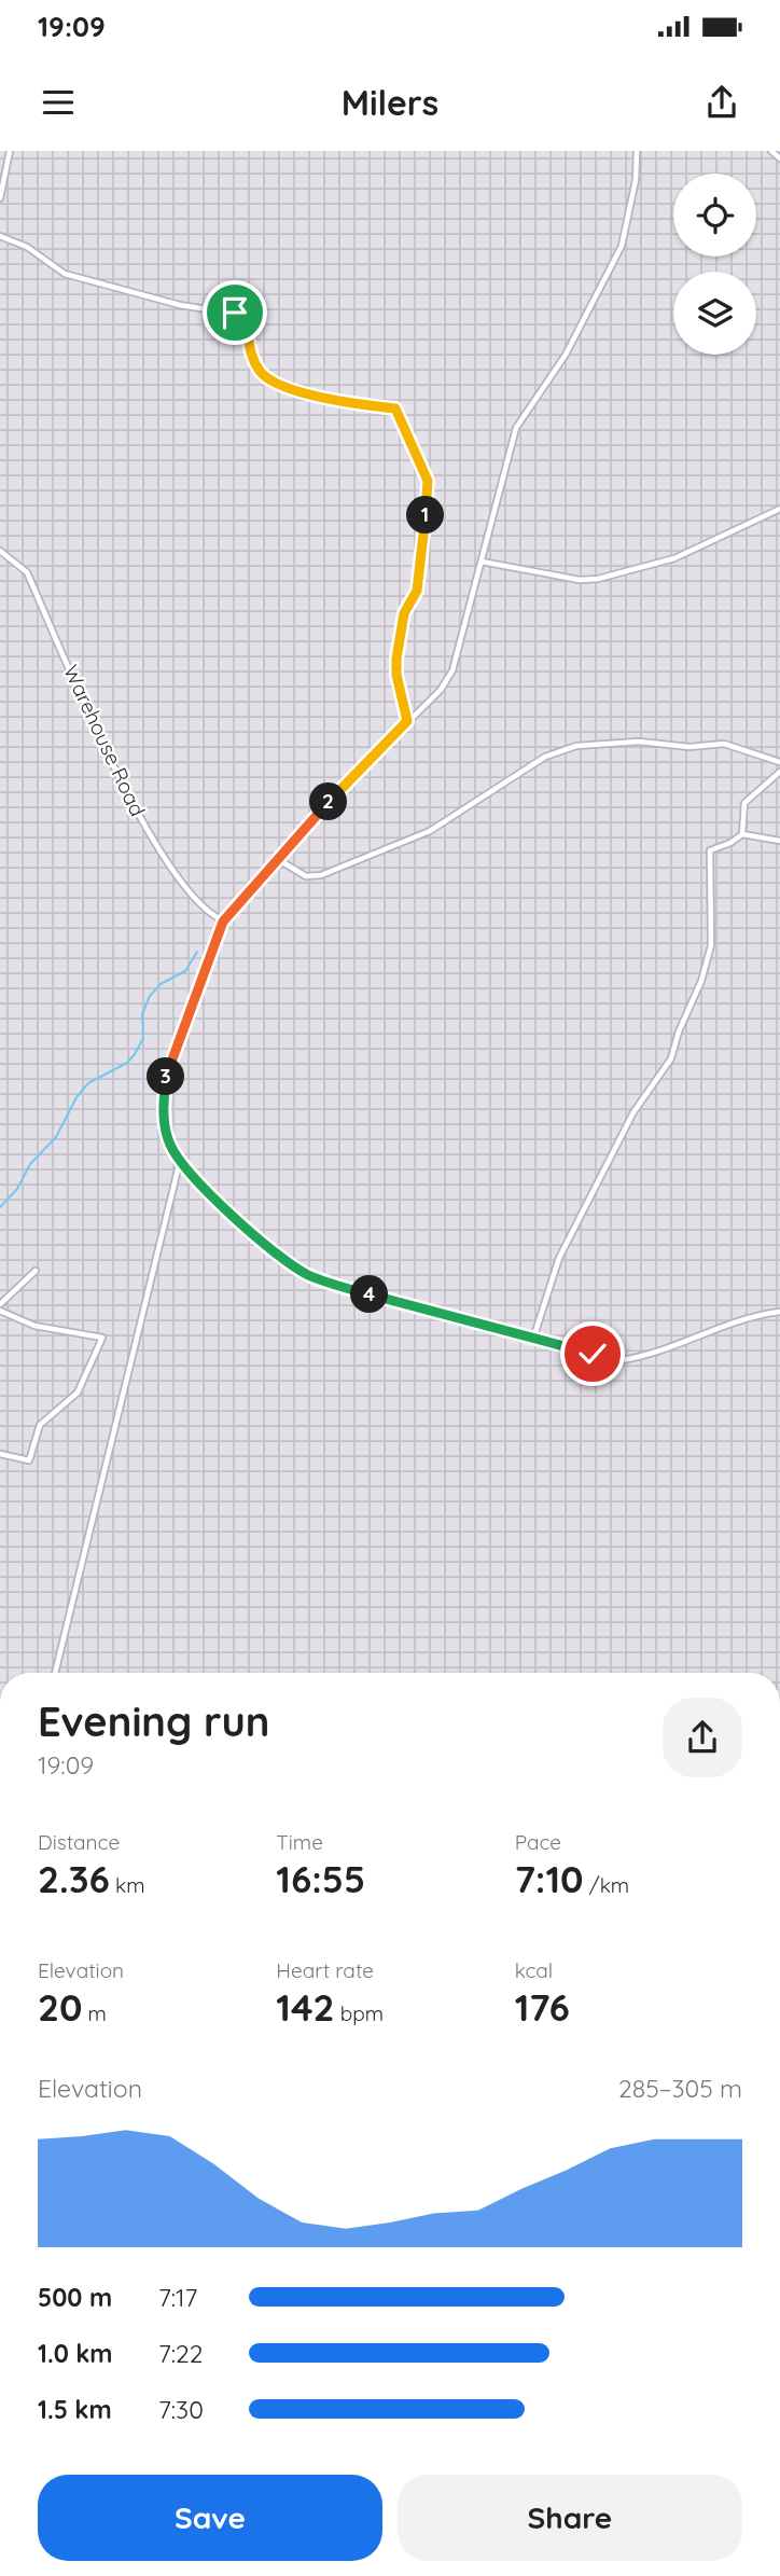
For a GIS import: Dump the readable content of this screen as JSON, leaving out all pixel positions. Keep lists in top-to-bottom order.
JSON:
{
  "streets": {
    "street": ["Warehouse Road"]
  },
  "page": {
    "status": "19:09",
    "header": "Milers",
    "pins": [
      "1",
      "2",
      "3",
      "4"
    ],
    "heading": ["Evening run", "19:09"],
    "stats": [
      ["Distance", "2.36 km"],
      ["Time", "16:55"],
      ["Pace", "7:10 /km"],
      ["Elevation", "20 m"],
      ["Heart rate", "142 bpm"],
      ["kcal", "176"]
    ],
    "chart": ["Elevation", "285–305 m"],
    "list": [
      {
        "name": "500 m",
        "note": "7:17"
      },
      {
        "name": "1.0 km",
        "note": "7:22"
      },
      {
        "name": "1.5 km",
        "note": "7:30"
      }
    ],
    "buttons": ["Save", "Share"]
  }
}
